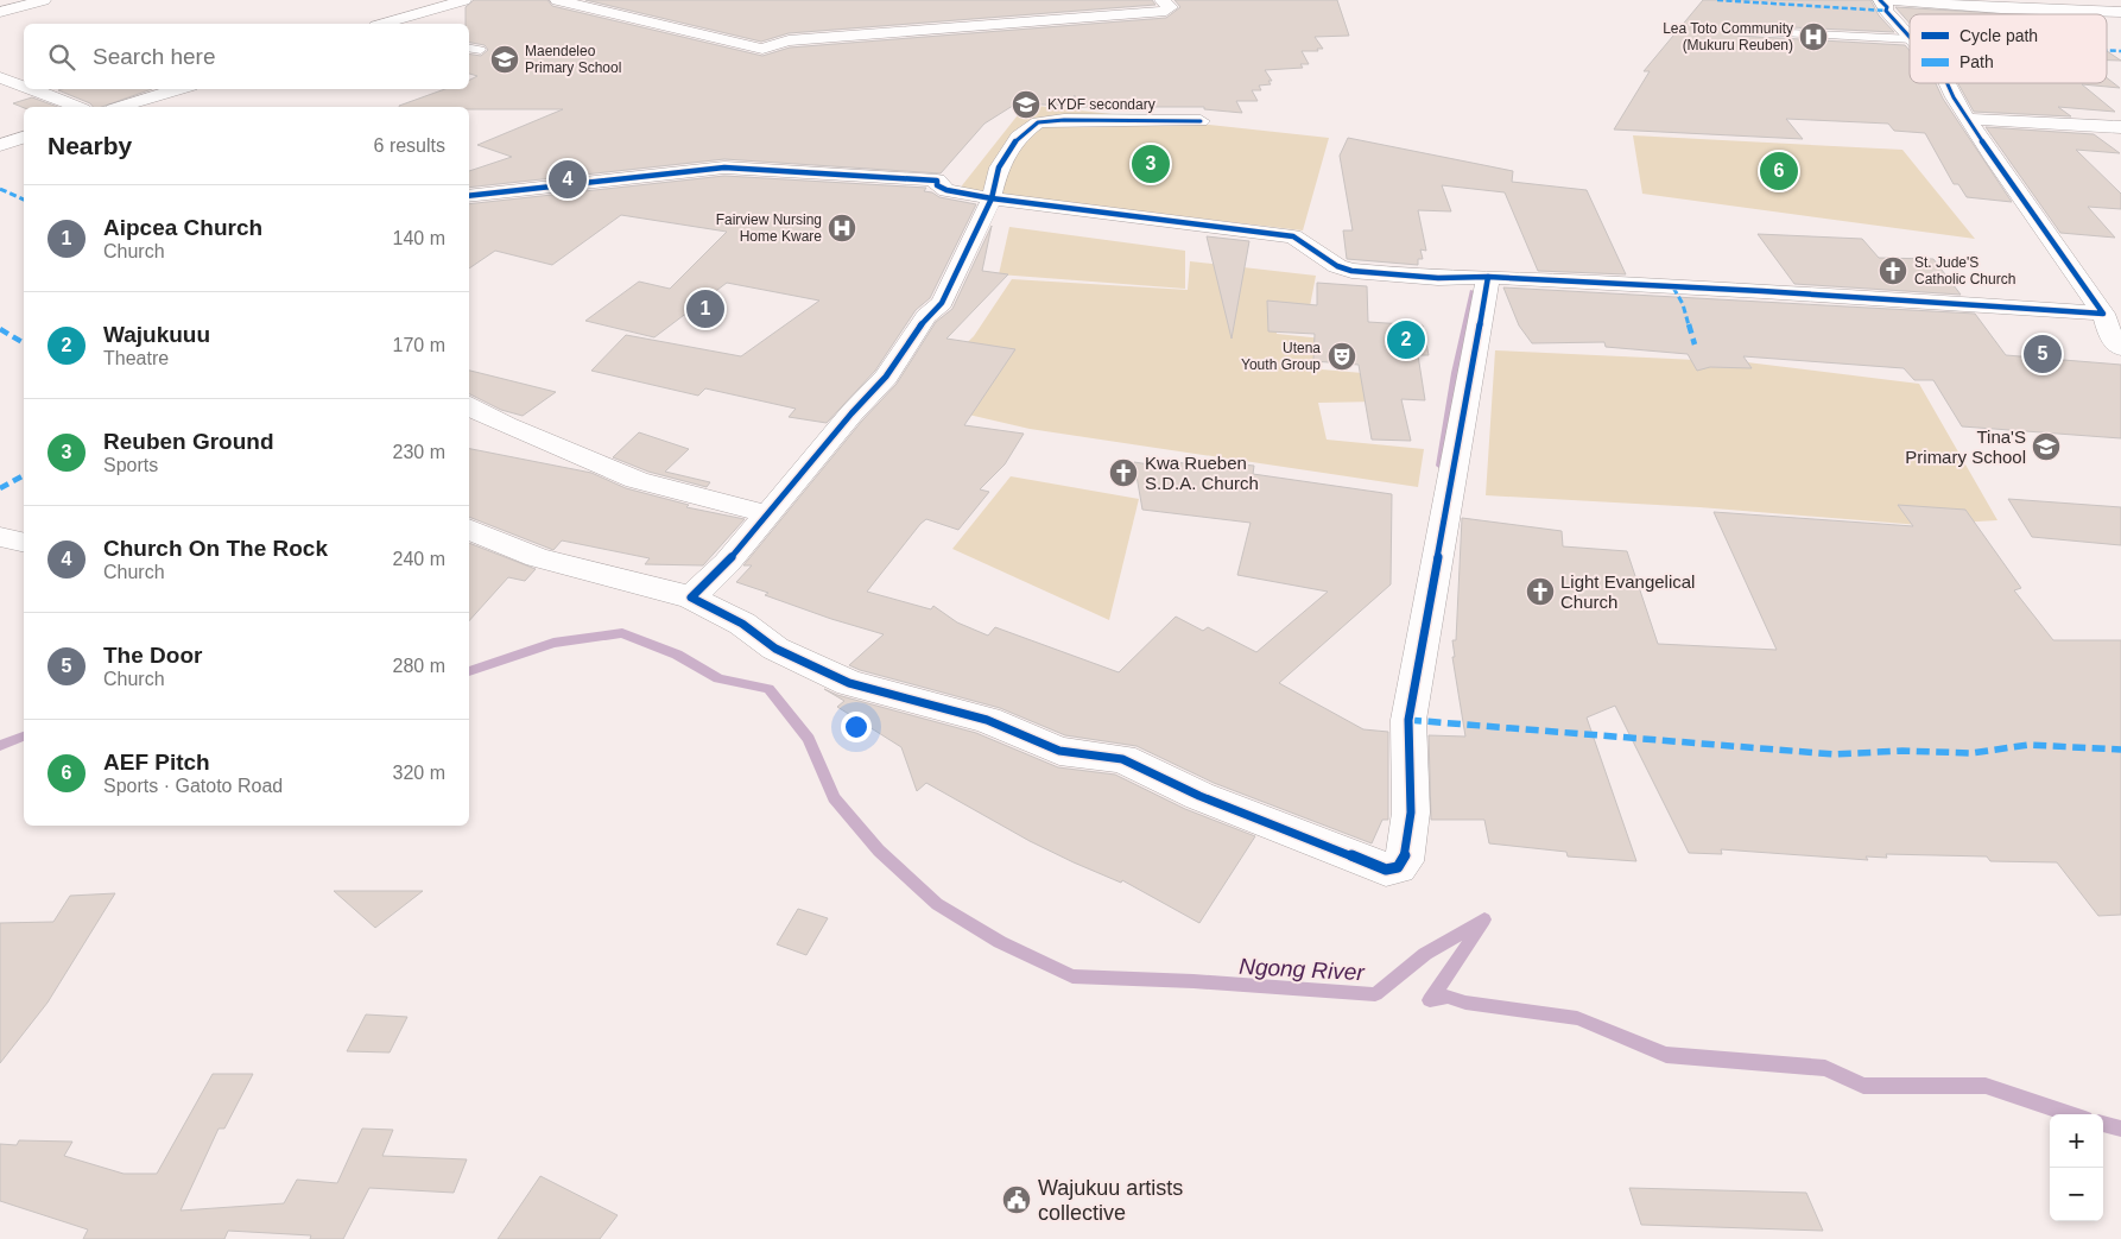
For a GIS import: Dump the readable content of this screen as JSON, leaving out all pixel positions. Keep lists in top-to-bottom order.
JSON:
{
  "water": ["Ngong River"],
  "places": {
    "hospital": ["Lea Toto Community (Mukuru Reuben)", "Fairview Nursing Home Kware"],
    "school or university": ["Maendeleo Primary School", "KYDF secondary", "Tina'S Primary School"],
    "church": ["St. Jude'S Catholic Church", "Kwa Rueben S.D.A. Church", "Light Evangelical Church"],
    "theatre": ["Utena Youth Group"],
    "public building": ["Wajukuu artists collective"]
  },
  "legend": ["Cycle path", "Path"],
  "page": {
    "search": "Search here",
    "heading": ["Nearby", "6 results"],
    "pins": [
      "3",
      "6",
      "4",
      "1",
      "2",
      "5"
    ],
    "list": [
      {
        "mark": "1",
        "name": "Aipcea Church",
        "note": "Church",
        "value": "140 m"
      },
      {
        "mark": "2",
        "name": "Wajukuuu",
        "note": "Theatre",
        "value": "170 m"
      },
      {
        "mark": "3",
        "name": "Reuben Ground",
        "note": "Sports",
        "value": "230 m"
      },
      {
        "mark": "4",
        "name": "Church On The Rock",
        "note": "Church",
        "value": "240 m"
      },
      {
        "mark": "5",
        "name": "The Door",
        "note": "Church",
        "value": "280 m"
      },
      {
        "mark": "6",
        "name": "AEF Pitch",
        "note": "Sports · Gatoto Road",
        "value": "320 m"
      }
    ],
    "map_buttons": ["+", "−"]
  }
}
